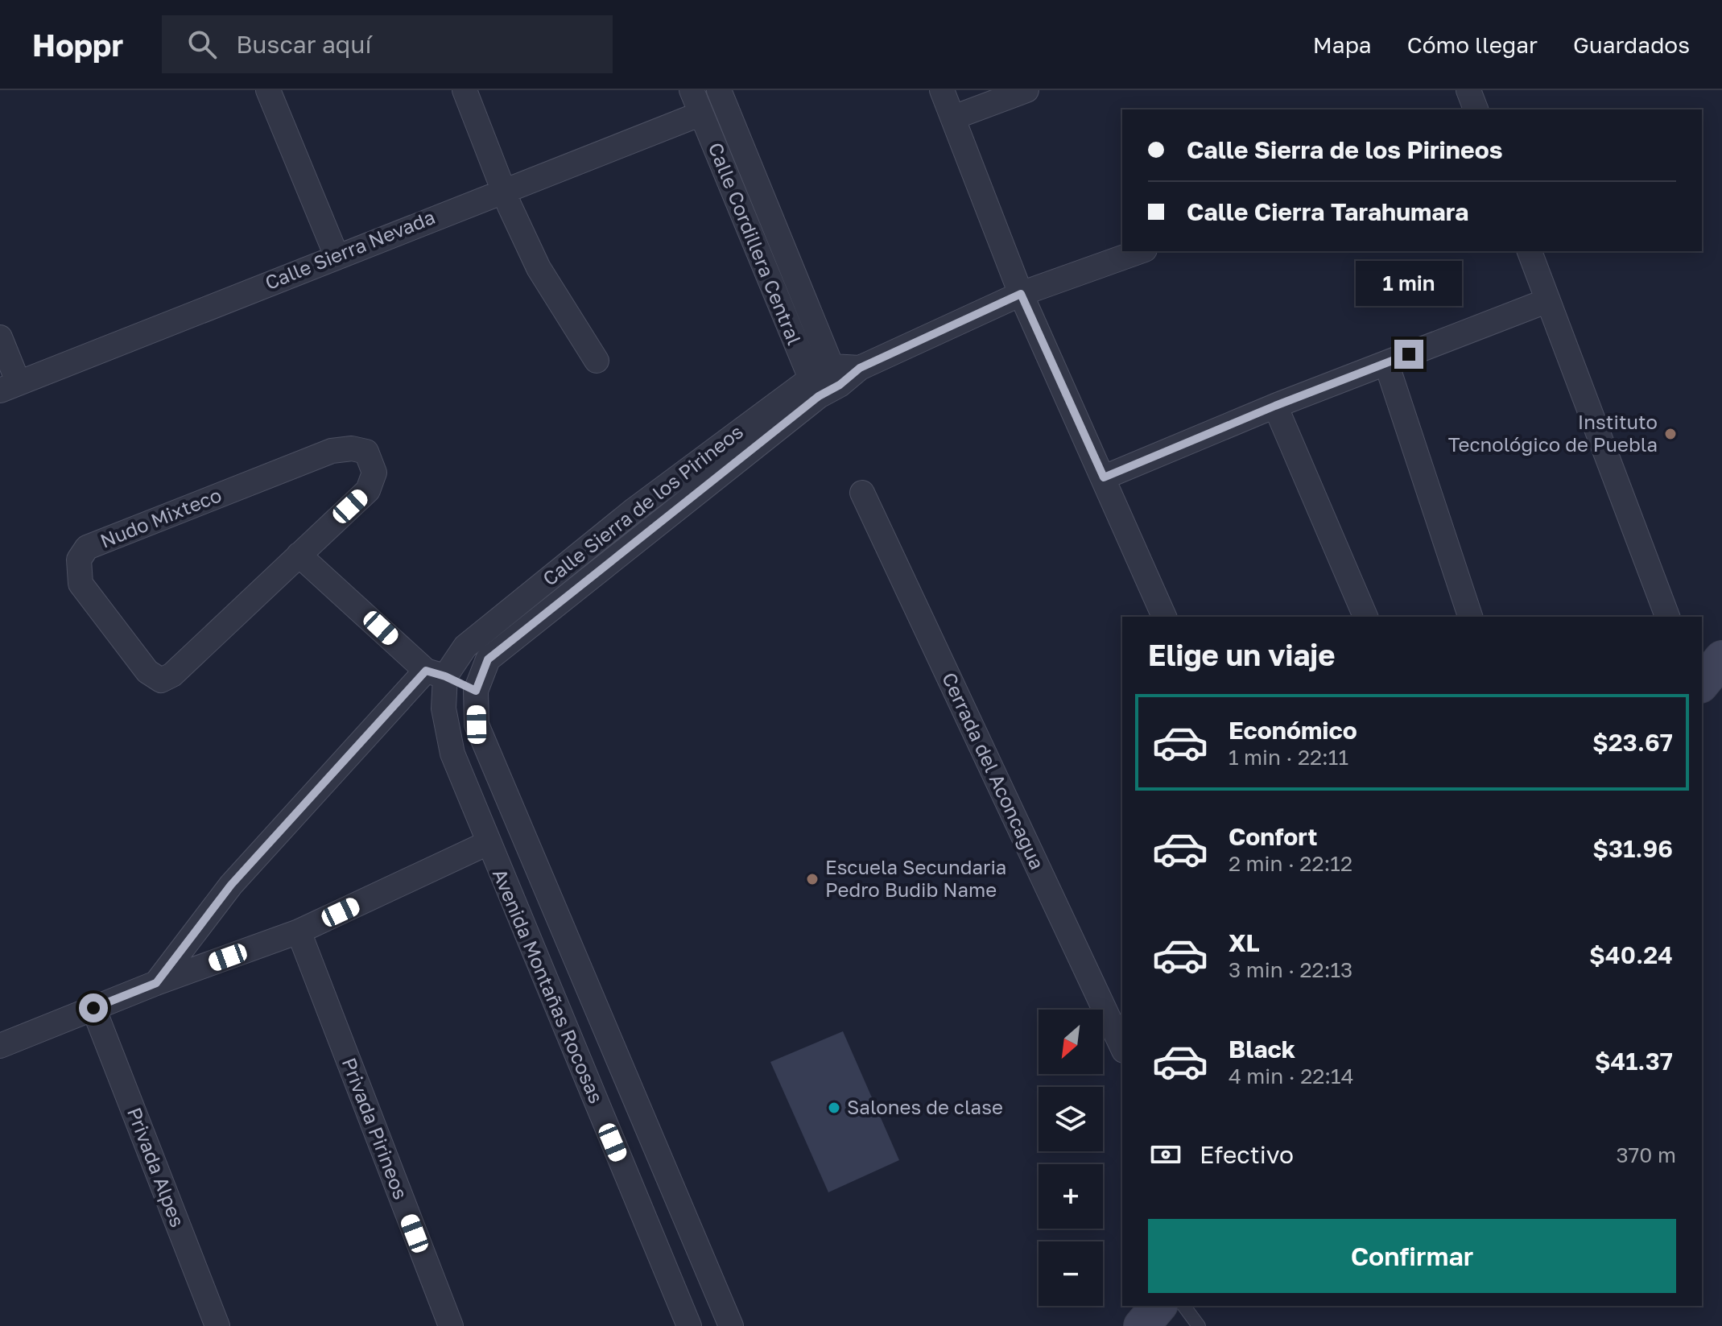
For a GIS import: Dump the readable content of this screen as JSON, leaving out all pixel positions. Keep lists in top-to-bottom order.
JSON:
{
  "streets": {
    "street": [
      "Calle Cordillera Central",
      "Calle Sierra Nevada",
      "Calle Sierra de los Pirineos",
      "Nudo Mixteco",
      "Cerrada del Aconcagua",
      "Avenida Montañas Rocosas",
      "Privada Pirineos",
      "Privada Alpes"
    ]
  },
  "crossings": [
    ["Calle Cordillera Central", "Calle Sierra Nevada"],
    ["Calle Cordillera Central", "Calle Sierra de los Pirineos"],
    ["Calle Sierra de los Pirineos", "Avenida Montañas Rocosas"]
  ],
  "places": ["Instituto Tecnológico de Puebla", "Escuela Secundaria Pedro Budib Name", "Salones de clase"],
  "north": "bottom left",
  "page": {
    "header": "Hoppr",
    "search": "Buscar aquí",
    "nav": ["Mapa", "Cómo llegar", "Guardados"],
    "banner": ["Calle Sierra de los Pirineos", "Calle Cierra Tarahumara"],
    "bubble": "1 min",
    "heading": "Elige un viaje",
    "list": [
      {
        "name": "Económico",
        "note": "1 min · 22:11",
        "value": "$23.67"
      },
      {
        "name": "Confort",
        "note": "2 min · 22:12",
        "value": "$31.96"
      },
      {
        "name": "XL",
        "note": "3 min · 22:13",
        "value": "$40.24"
      },
      {
        "name": "Black",
        "note": "4 min · 22:14",
        "value": "$41.37"
      }
    ],
    "map_buttons": ["+", "−"],
    "pay": ["Efectivo", "370 m"],
    "buttons": "Confirmar"
  }
}
